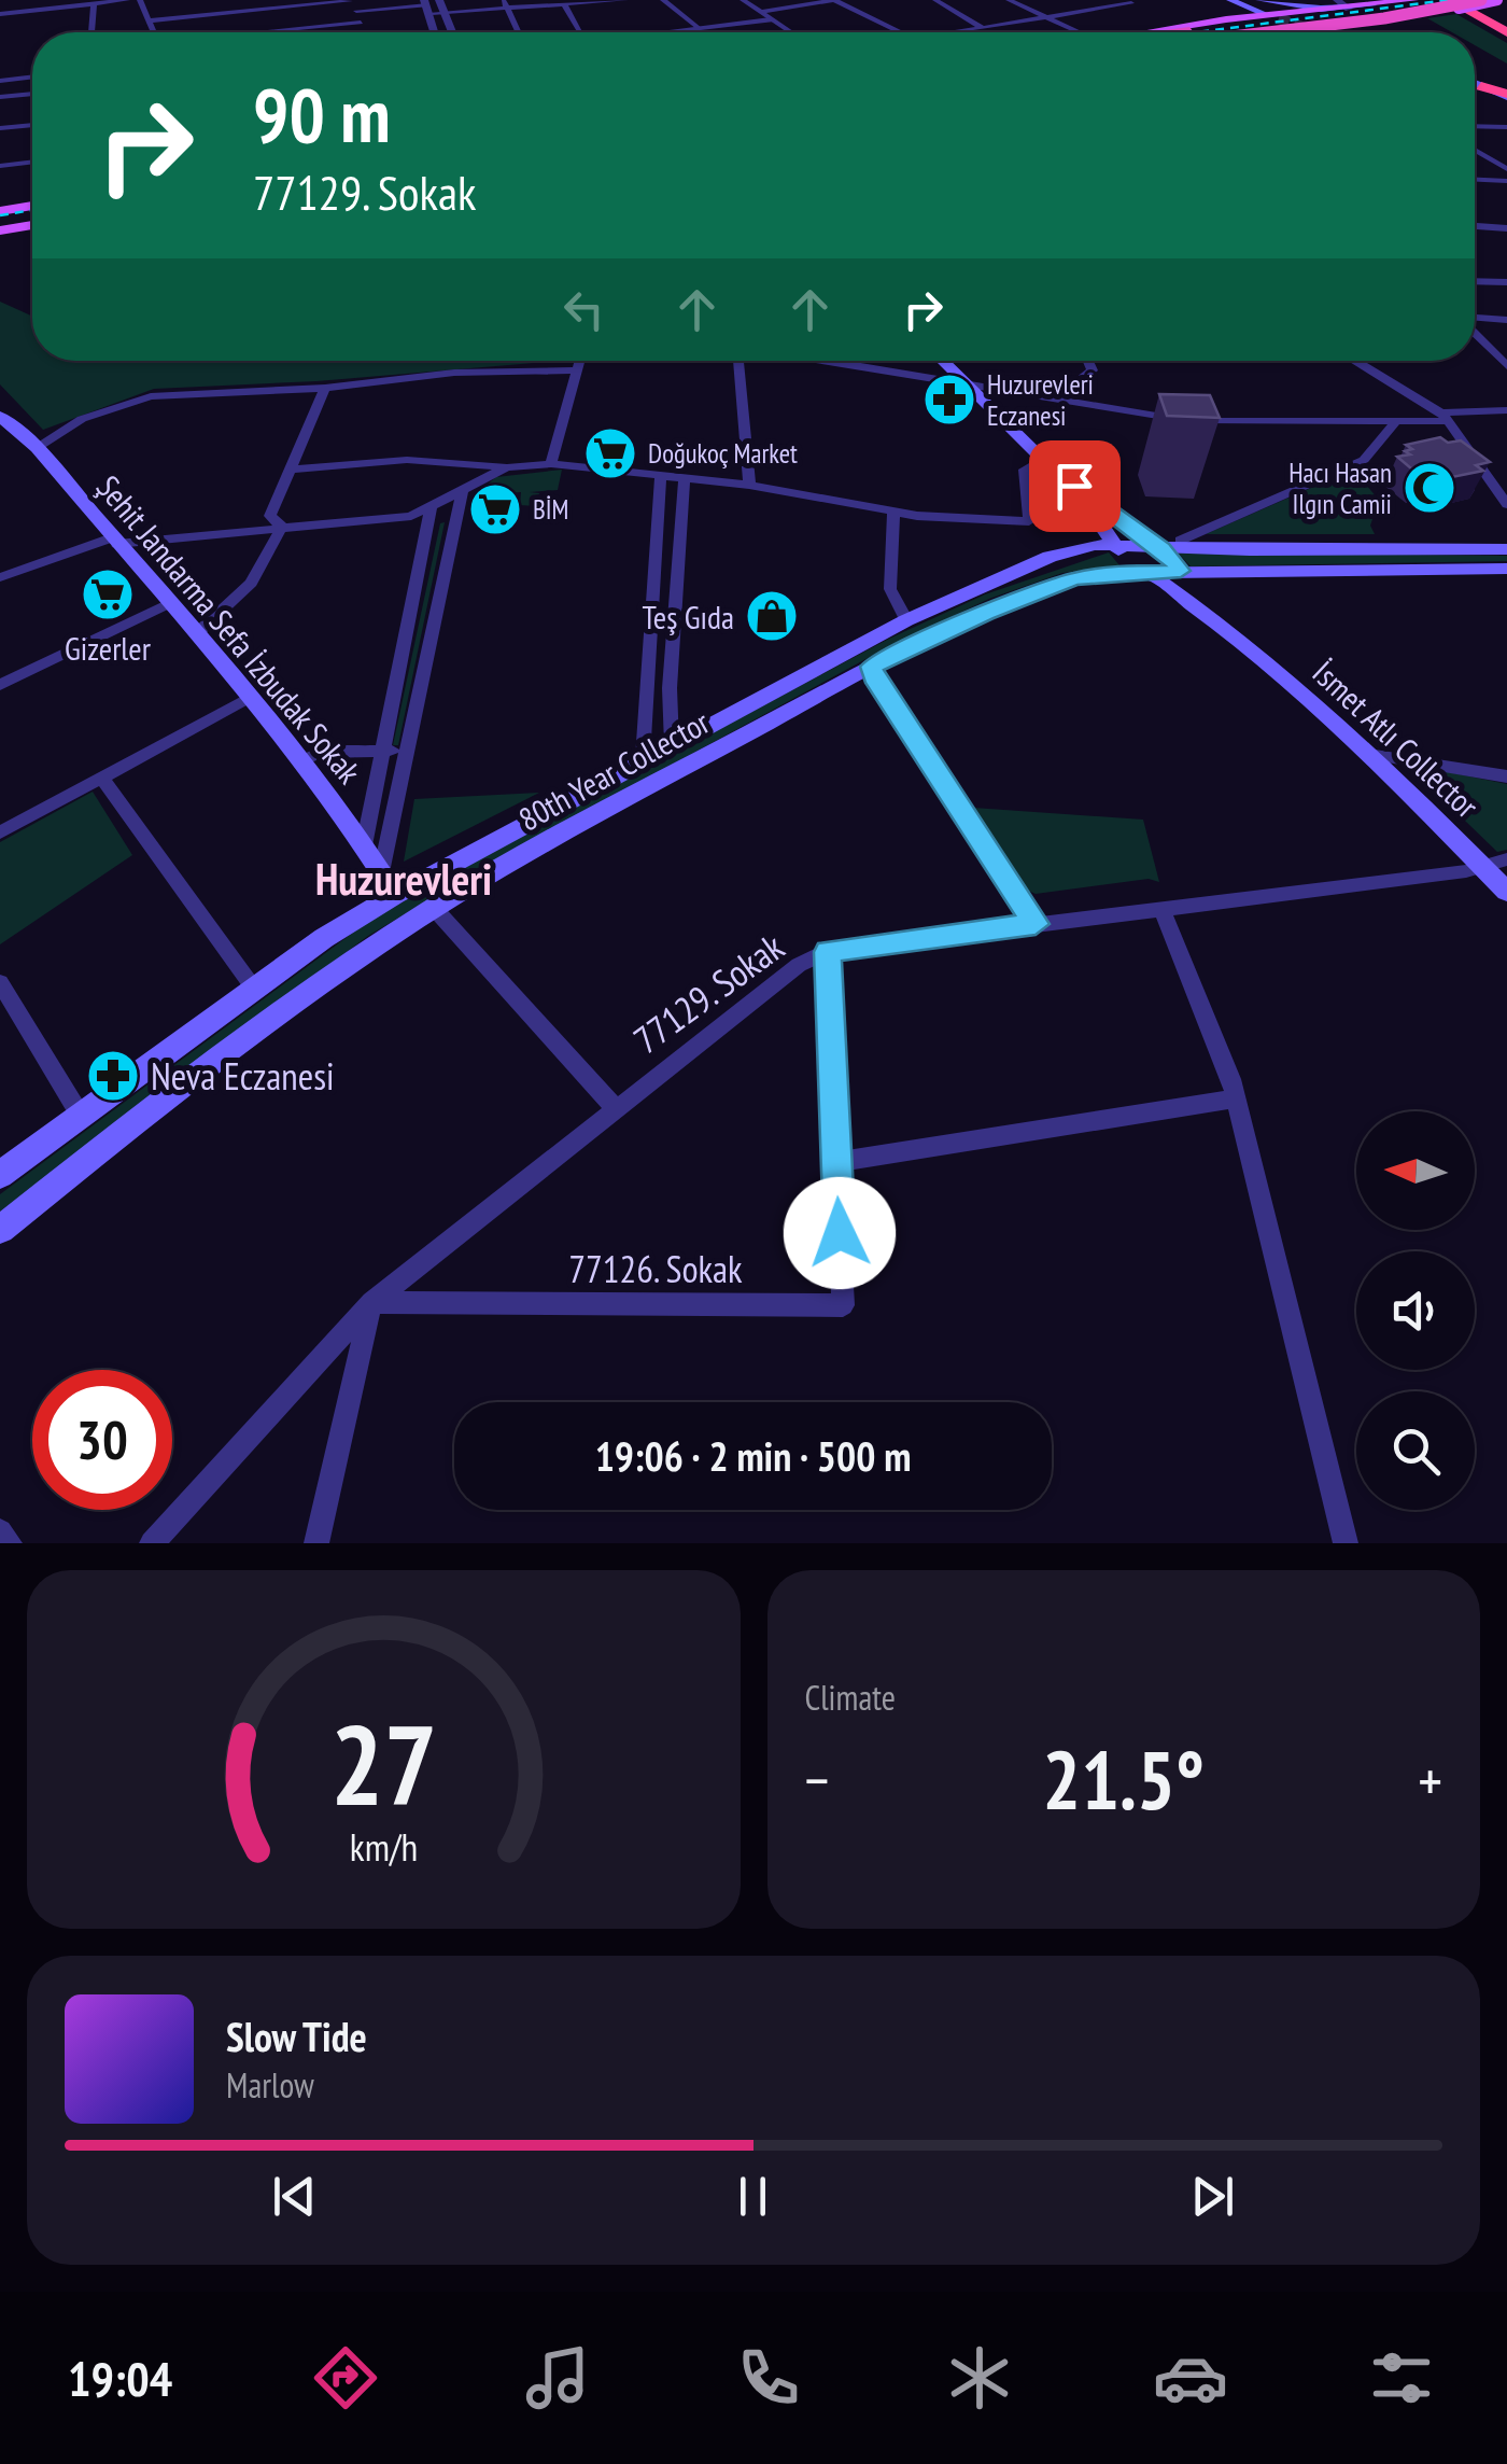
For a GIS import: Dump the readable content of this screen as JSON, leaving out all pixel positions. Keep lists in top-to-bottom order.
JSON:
{
  "streets": {
    "main road": ["Şehit Jandarma Sefa İzbudak Sokak", "İsmet Atlı Collector", "80th Year Collector"],
    "street": ["77129. Sokak", "77126. Sokak"]
  },
  "crossings": [
    ["Şehit Jandarma Sefa İzbudak Sokak", "80th Year Collector"],
    ["İsmet Atlı Collector", "80th Year Collector"],
    ["İsmet Atlı Collector", "77129. Sokak"],
    ["77129. Sokak", "77126. Sokak"]
  ],
  "districts": ["Huzurevleri"],
  "places": {
    "pharmacy": ["Huzurevleri Eczanesi", "Neva Eczanesi"],
    "supermarket": ["Doğukoç Market", "BİM", "Gizerler"],
    "mosque": ["Hacı Hasan Ilgın Camii"],
    "shop": ["Teş Gıda"]
  },
  "north": "left",
  "page": {
    "turn": ["90 m", "77129. Sokak"],
    "limit": "30",
    "trip": "19:06 · 2 min · 500 m",
    "tile": "Climate",
    "heat": ["−", "21.5°", "+"],
    "song": ["Slow Tide", "Marlow"],
    "tabs": "19:04",
    "gauge": ["27", "km/h"]
  }
}
